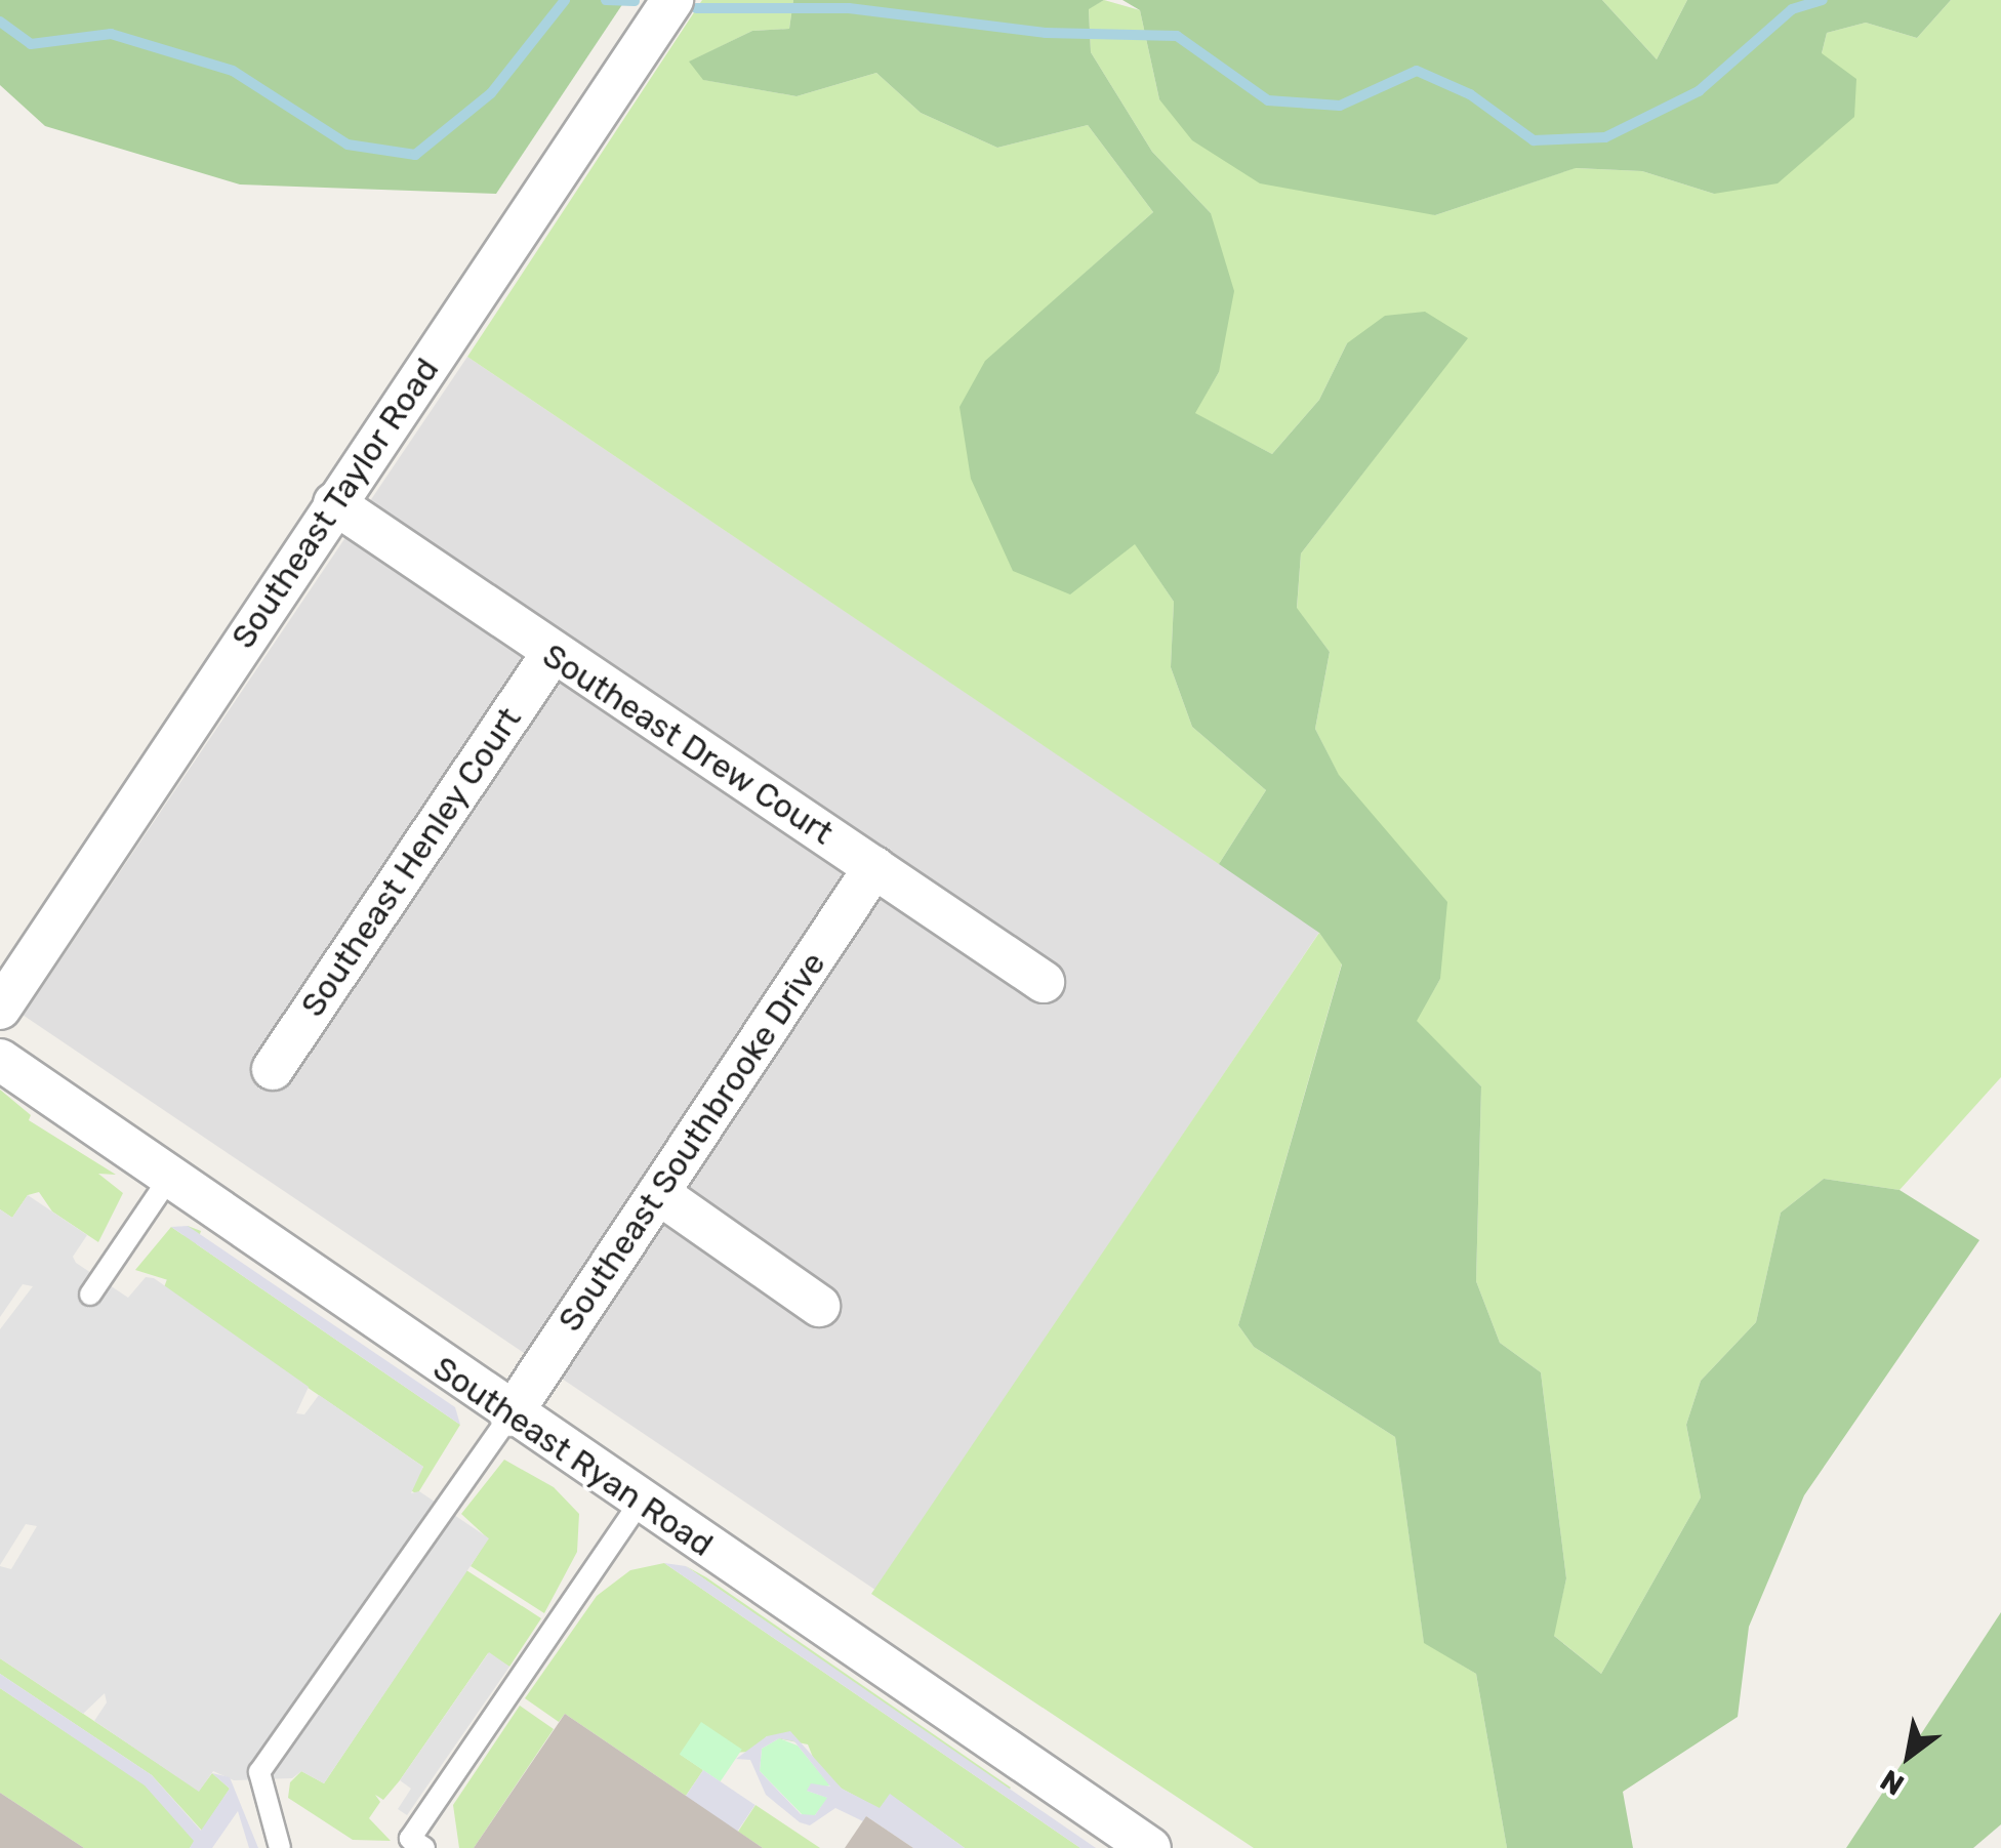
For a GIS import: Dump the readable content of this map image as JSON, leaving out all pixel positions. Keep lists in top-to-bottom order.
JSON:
{
  "streets": {
    "street": [
      "Southeast Taylor Road",
      "Southeast Drew Court",
      "Southeast Henley Court",
      "Southeast Southbrooke Drive",
      "Southeast Ryan Road"
    ]
  },
  "crossings": [
    ["Southeast Taylor Road", "Southeast Drew Court"],
    ["Southeast Drew Court", "Southeast Henley Court"],
    ["Southeast Drew Court", "Southeast Southbrooke Drive"],
    ["Southeast Southbrooke Drive", "Southeast Ryan Road"]
  ],
  "north": "bottom left"
}
